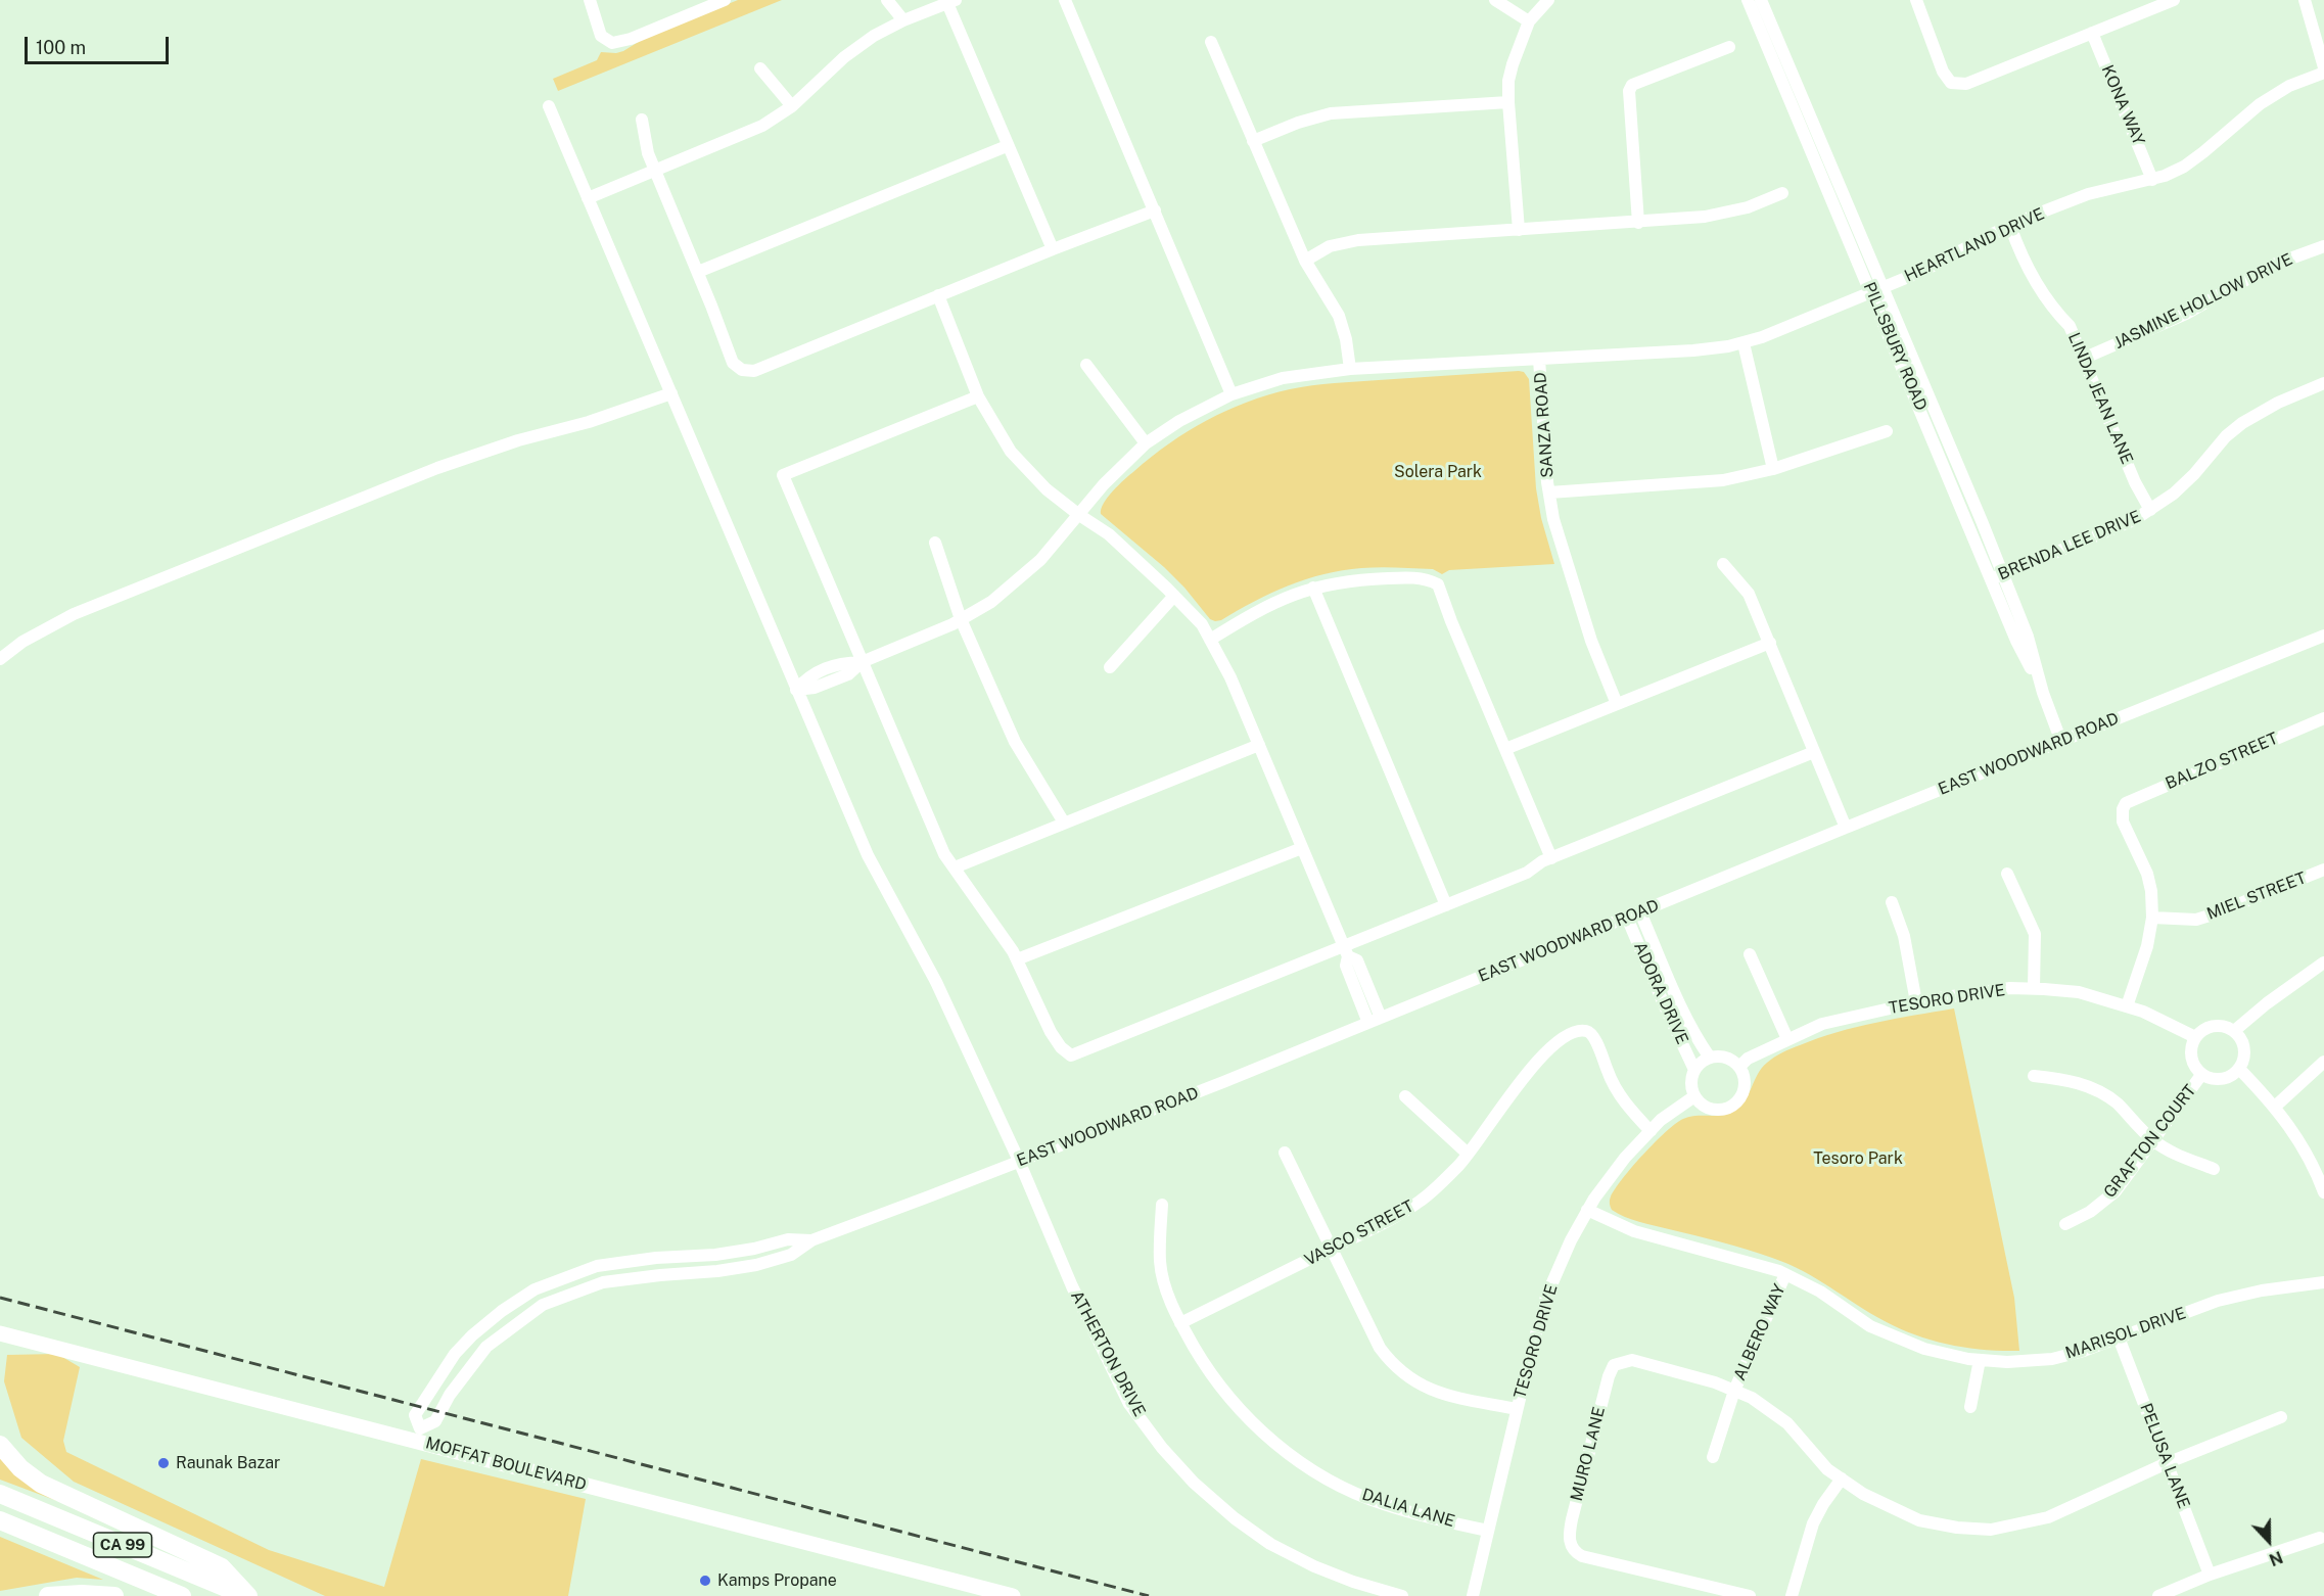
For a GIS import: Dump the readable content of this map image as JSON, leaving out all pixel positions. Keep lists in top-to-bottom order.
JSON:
{
  "streets": {
    "highway": ["CA 99"],
    "main road": ["MOFFAT BOULEVARD"],
    "street": [
      "KONA WAY",
      "HEARTLAND DRIVE",
      "JASMINE HOLLOW DRIVE",
      "PILLSBURY ROAD",
      "LINDA JEAN LANE",
      "SANZA ROAD",
      "BRENDA LEE DRIVE",
      "EAST WOODWARD ROAD",
      "BALZO STREET",
      "MIEL STREET",
      "ADORA DRIVE",
      "TESORO DRIVE",
      "GRAFTON COURT",
      "VASCO STREET",
      "ALBERO WAY",
      "MARISOL DRIVE",
      "ATHERTON DRIVE",
      "MURO LANE",
      "PELUSA LANE",
      "DALIA LANE"
    ]
  },
  "crossings": [
    ["KONA WAY", "HEARTLAND DRIVE"],
    ["HEARTLAND DRIVE", "PILLSBURY ROAD"],
    ["HEARTLAND DRIVE", "LINDA JEAN LANE"],
    ["HEARTLAND DRIVE", "SANZA ROAD"],
    ["HEARTLAND DRIVE", "ATHERTON DRIVE"],
    ["JASMINE HOLLOW DRIVE", "LINDA JEAN LANE"],
    ["PILLSBURY ROAD", "BRENDA LEE DRIVE"],
    ["PILLSBURY ROAD", "EAST WOODWARD ROAD"],
    ["LINDA JEAN LANE", "BRENDA LEE DRIVE"],
    ["EAST WOODWARD ROAD", "ADORA DRIVE"],
    ["EAST WOODWARD ROAD", "ATHERTON DRIVE"],
    ["EAST WOODWARD ROAD", "MOFFAT BOULEVARD"],
    ["BALZO STREET", "MIEL STREET"],
    ["ADORA DRIVE", "TESORO DRIVE"],
    ["TESORO DRIVE", "GRAFTON COURT"],
    ["TESORO DRIVE", "VASCO STREET"],
    ["TESORO DRIVE", "MARISOL DRIVE"],
    ["TESORO DRIVE", "DALIA LANE"],
    ["VASCO STREET", "DALIA LANE"],
    ["ALBERO WAY", "MARISOL DRIVE"],
    ["ALBERO WAY", "MURO LANE"],
    ["MARISOL DRIVE", "PELUSA LANE"]
  ],
  "parks": ["Solera Park", "Tesoro Park"],
  "places": ["Raunak Bazar", "Kamps Propane"],
  "scale_bar": "100 m",
  "north": "bottom"
}
